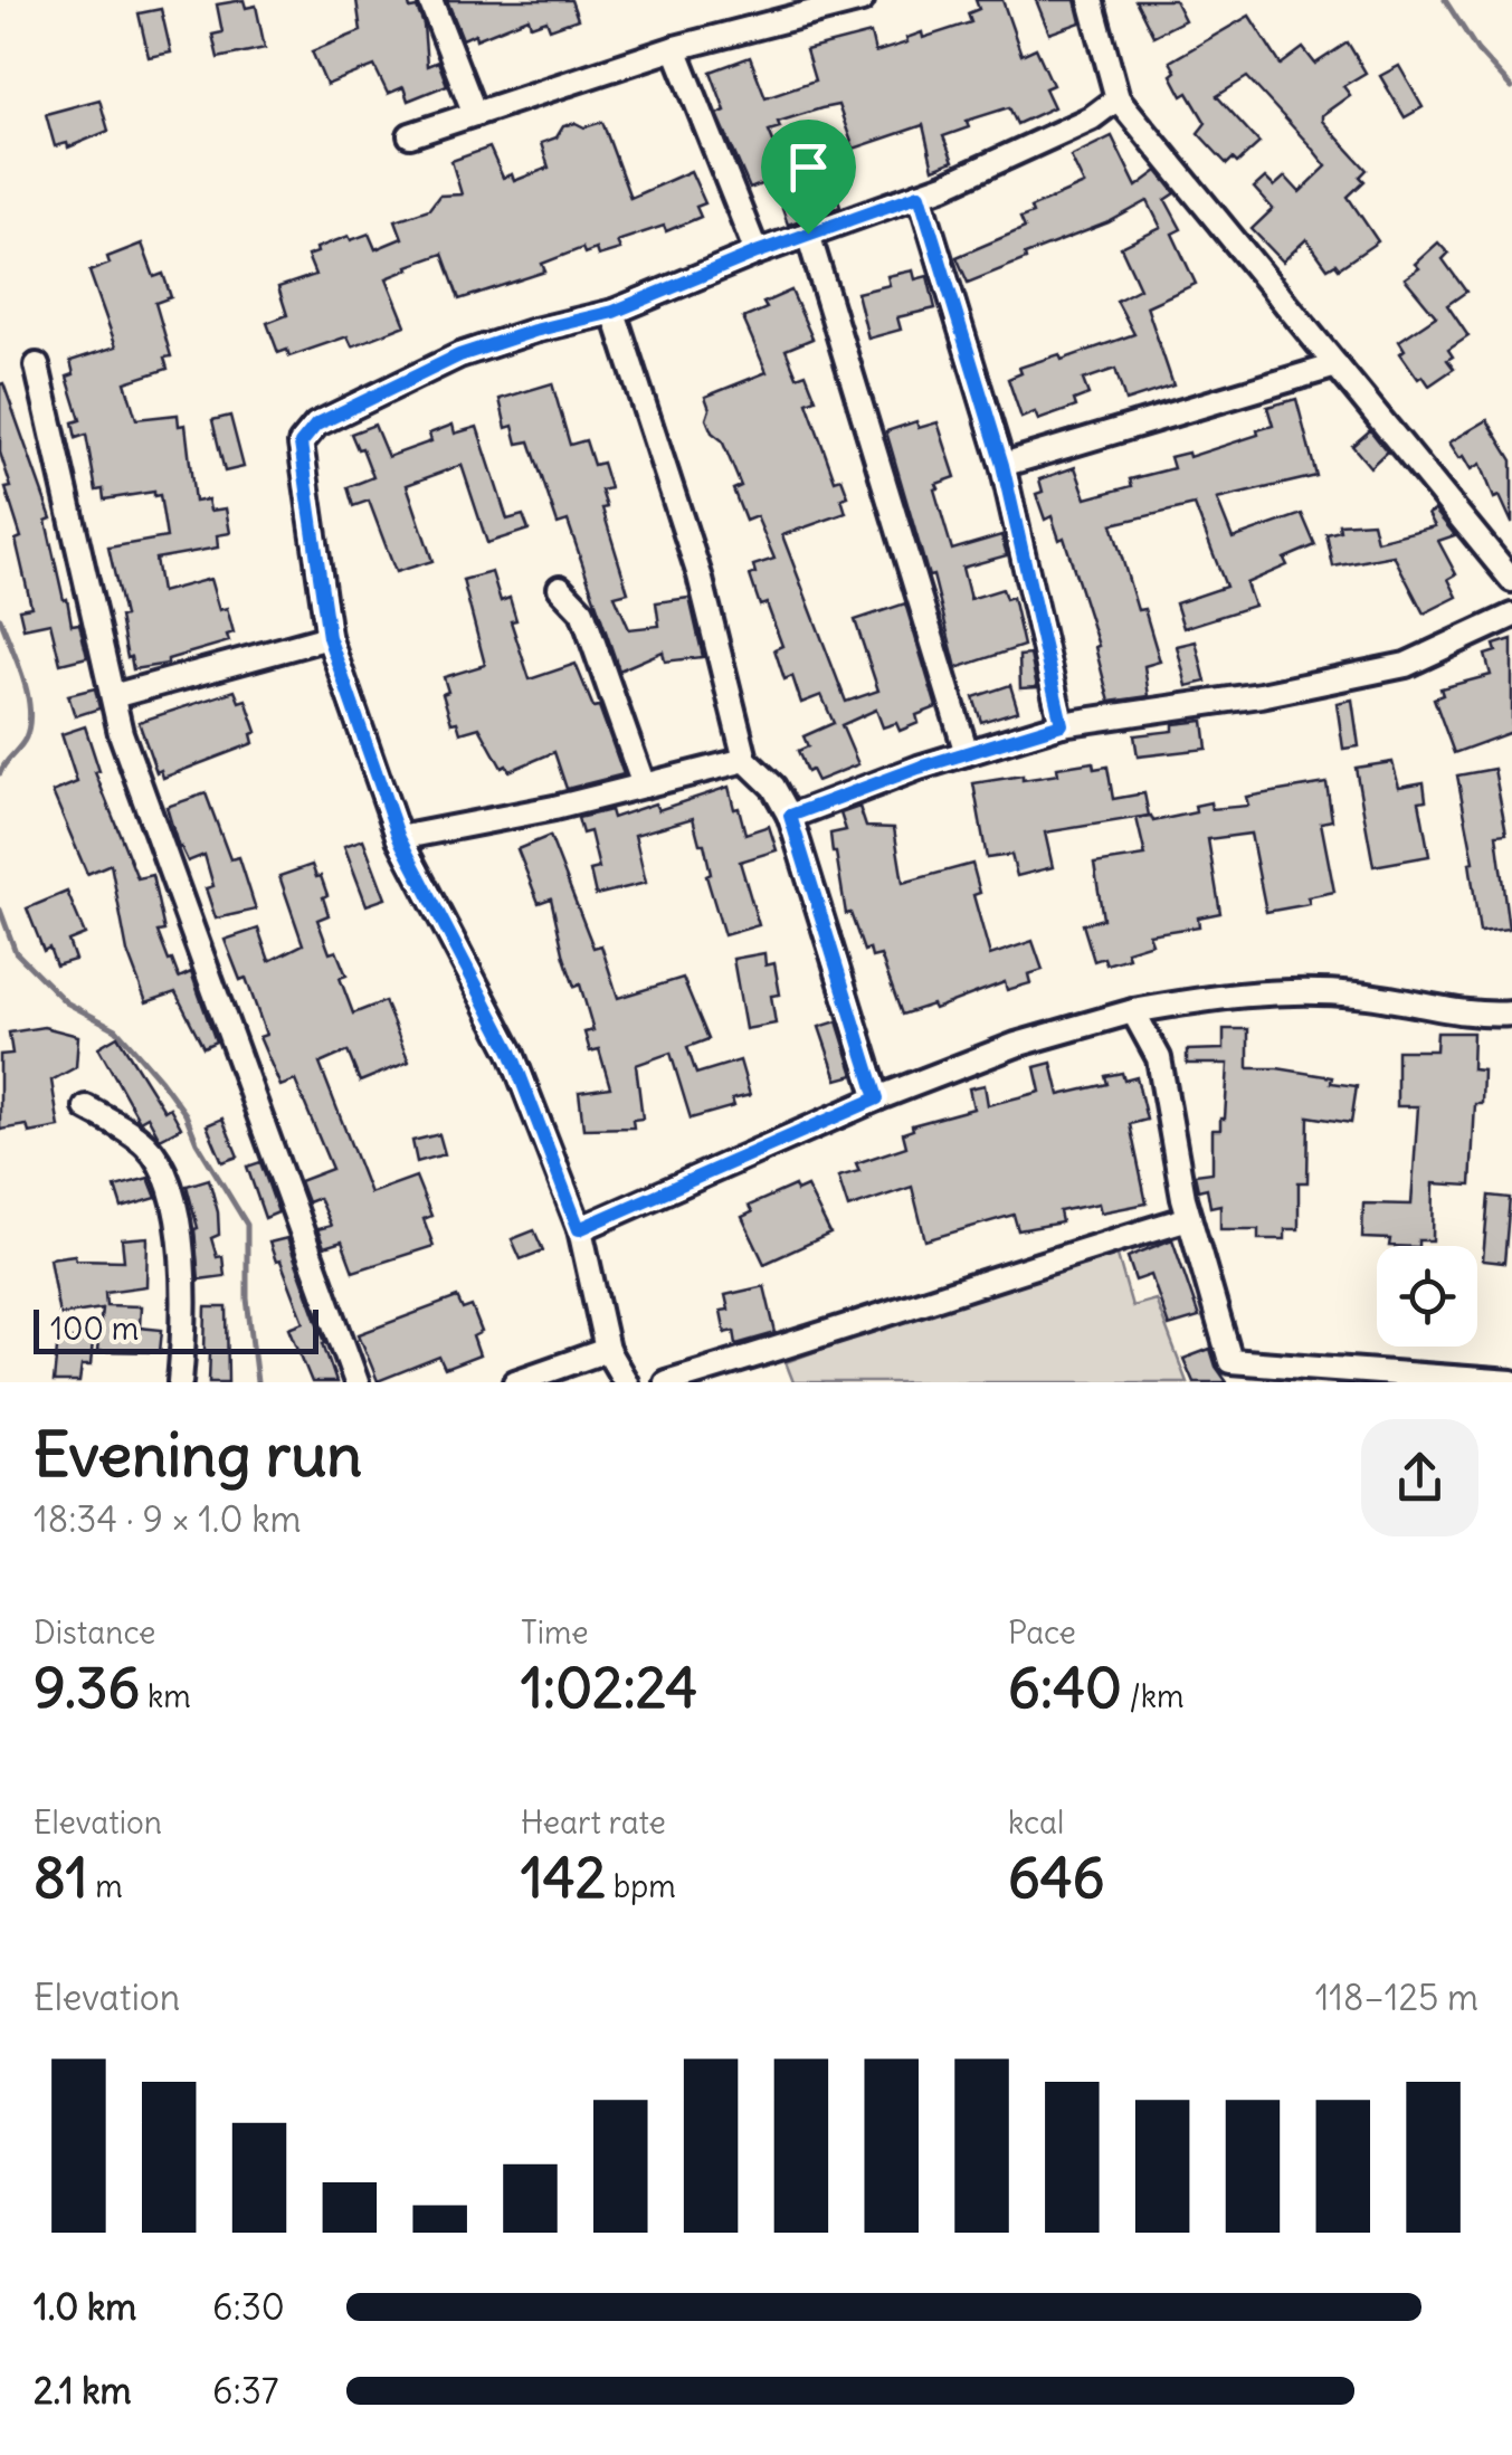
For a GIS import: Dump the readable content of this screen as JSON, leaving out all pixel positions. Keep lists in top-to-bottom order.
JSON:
{
  "scale_bar": "100 m",
  "page": {
    "scale": "100 m",
    "heading": ["Evening run", "18:34 · 9 × 1.0 km"],
    "stats": [
      ["Distance", "9.36 km"],
      ["Time", "1:02:24"],
      ["Pace", "6:40 /km"],
      ["Elevation", "81 m"],
      ["Heart rate", "142 bpm"],
      ["kcal", "646"]
    ],
    "chart": ["Elevation", "118–125 m"],
    "list": [
      {
        "name": "1.0 km",
        "note": "6:30"
      },
      {
        "name": "2.1 km",
        "note": "6:37"
      }
    ]
  }
}
